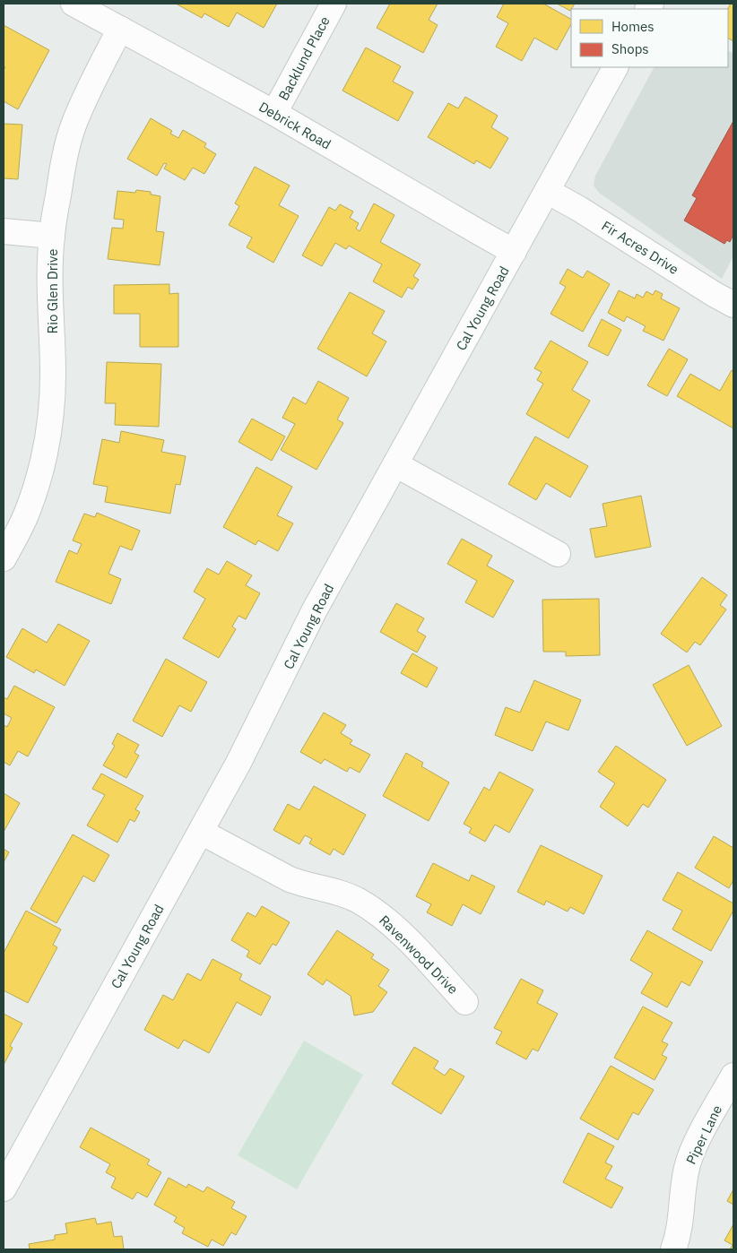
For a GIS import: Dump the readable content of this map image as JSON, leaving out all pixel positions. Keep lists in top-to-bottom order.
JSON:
{
  "streets": {
    "street": [
      "Backlund Place",
      "Debrick Road",
      "Fir Acres Drive",
      "Rio Glen Drive",
      "Cal Young Road",
      "Ravenwood Drive",
      "Piper Lane"
    ]
  },
  "crossings": [
    ["Backlund Place", "Debrick Road"],
    ["Debrick Road", "Rio Glen Drive"],
    ["Debrick Road", "Cal Young Road"],
    ["Fir Acres Drive", "Cal Young Road"],
    ["Cal Young Road", "Ravenwood Drive"]
  ],
  "legend": ["Homes", "Shops"]
}
